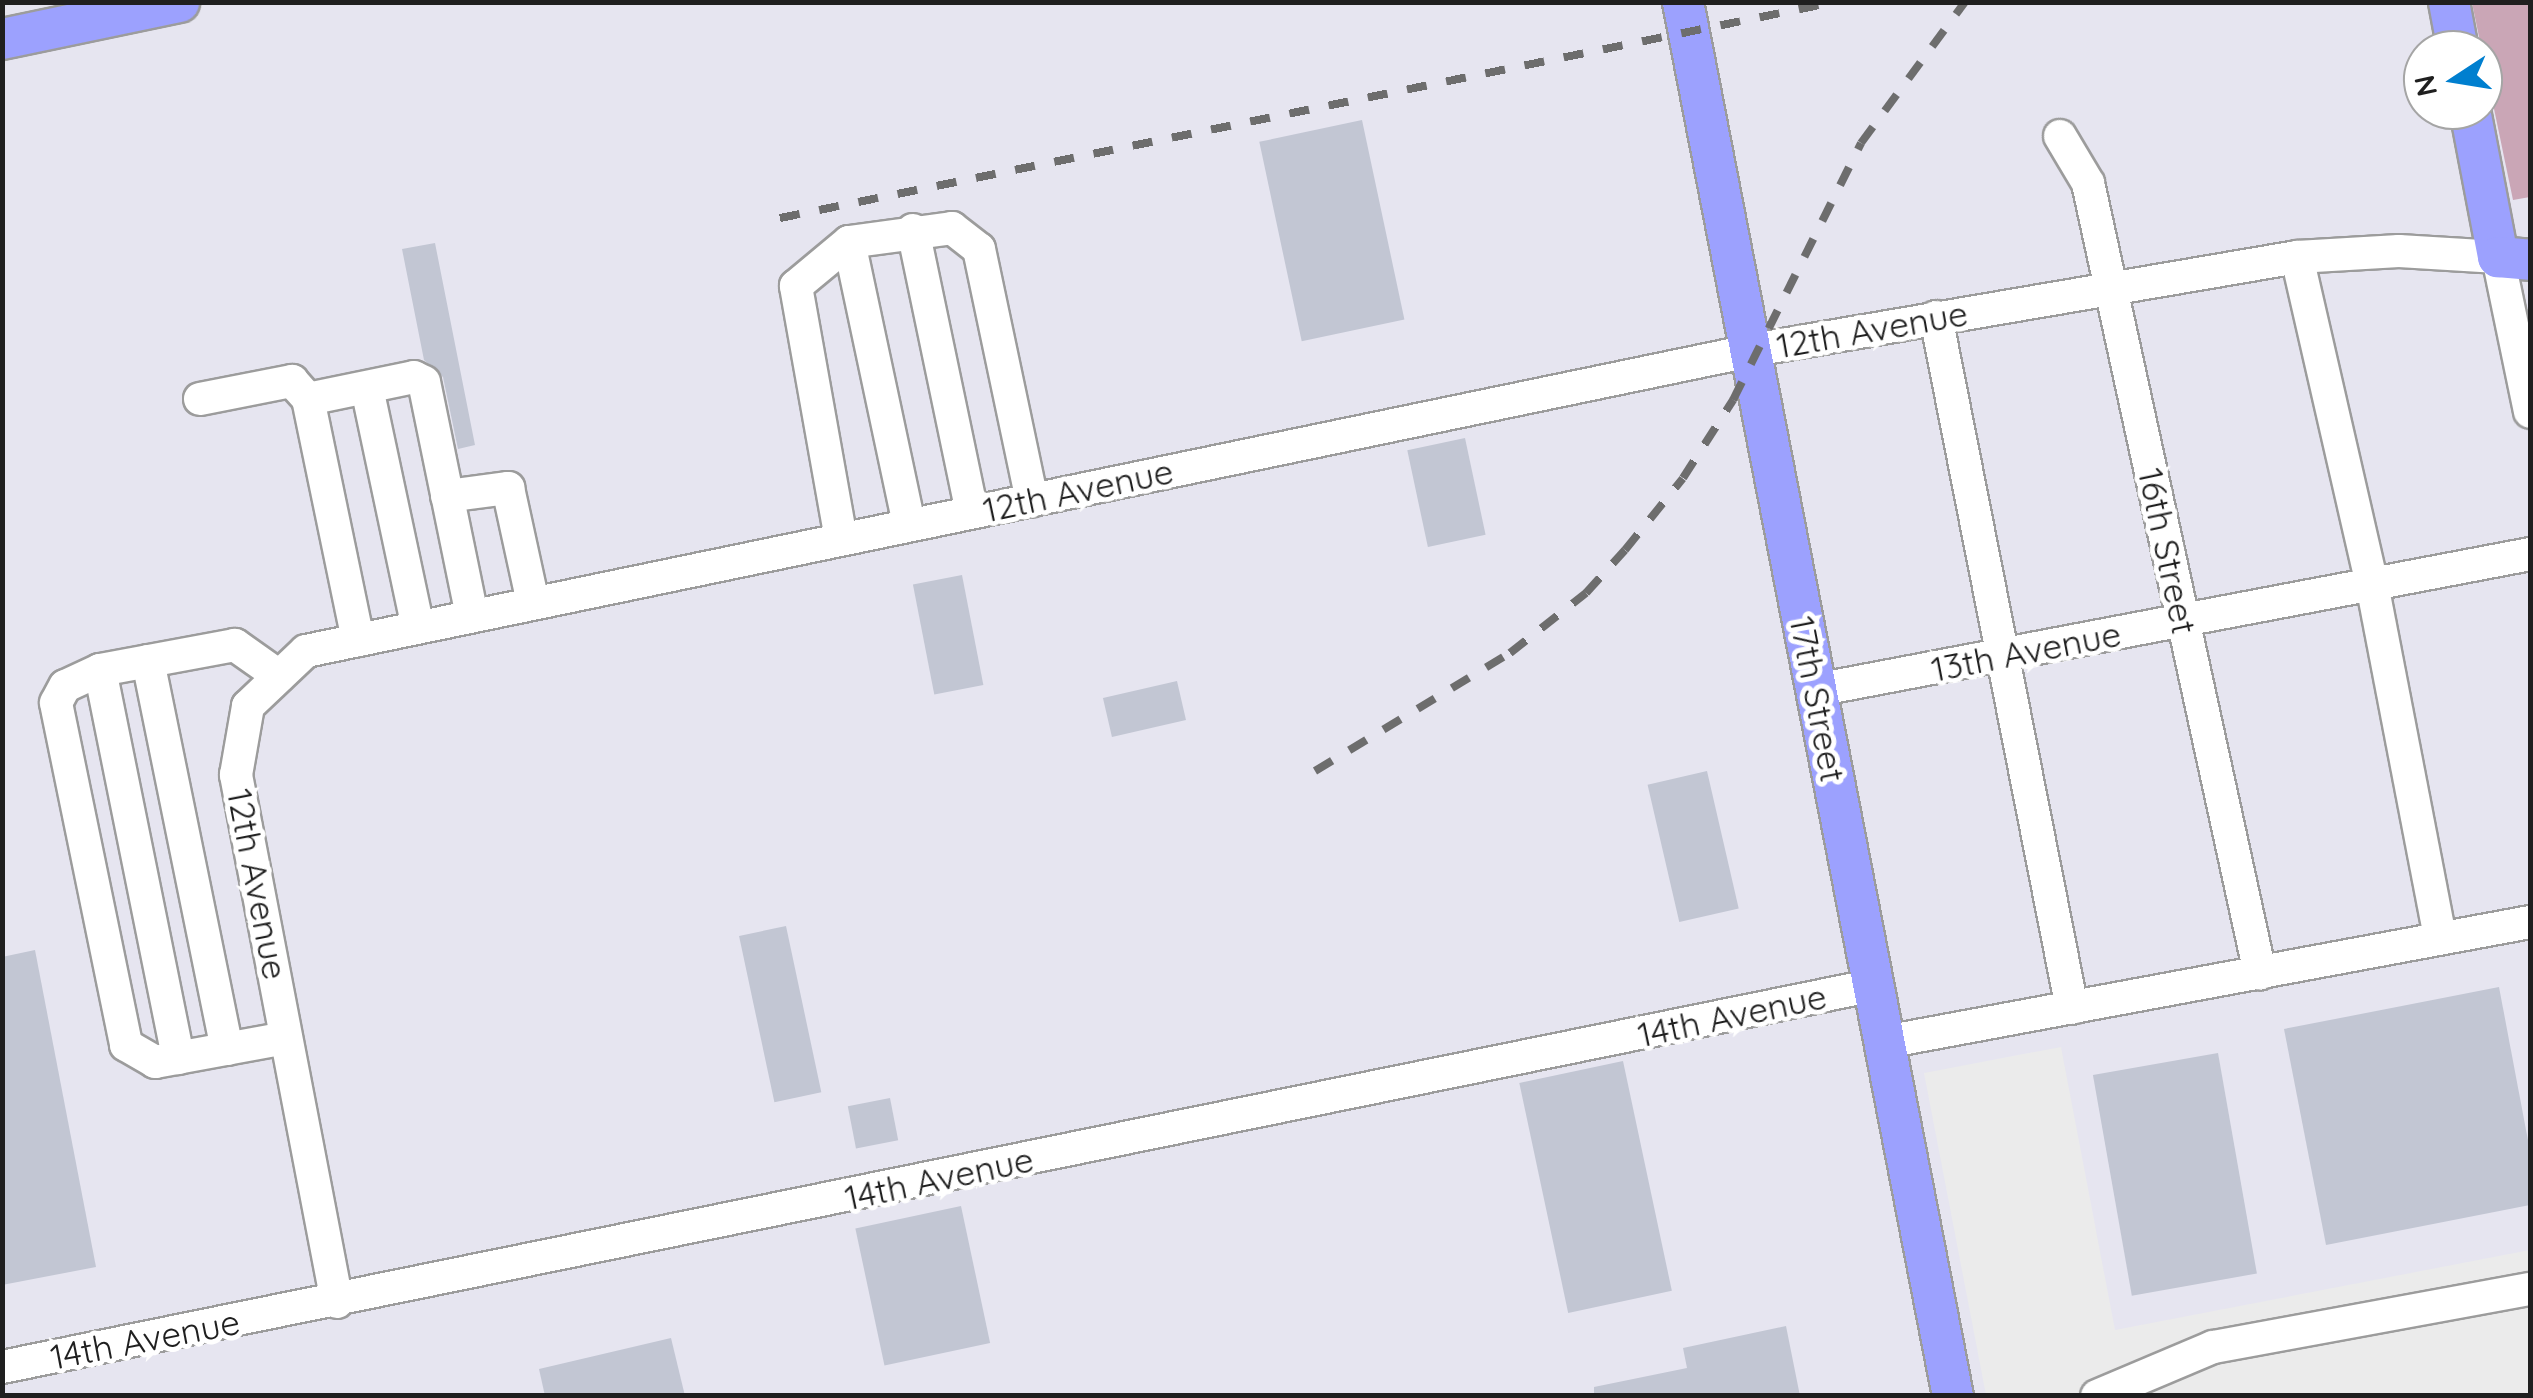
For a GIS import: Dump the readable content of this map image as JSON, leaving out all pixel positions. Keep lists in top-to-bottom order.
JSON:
{
  "streets": {
    "main road": ["17th Street"],
    "street": [
      "12th Avenue",
      "16th Street",
      "13th Avenue",
      "14th Avenue"
    ]
  },
  "crossings": [
    ["12th Avenue", "16th Street"],
    ["12th Avenue", "17th Street"],
    ["12th Avenue", "14th Avenue"],
    ["16th Street", "13th Avenue"],
    ["13th Avenue", "17th Street"],
    ["17th Street", "14th Avenue"]
  ],
  "north": "left"
}
